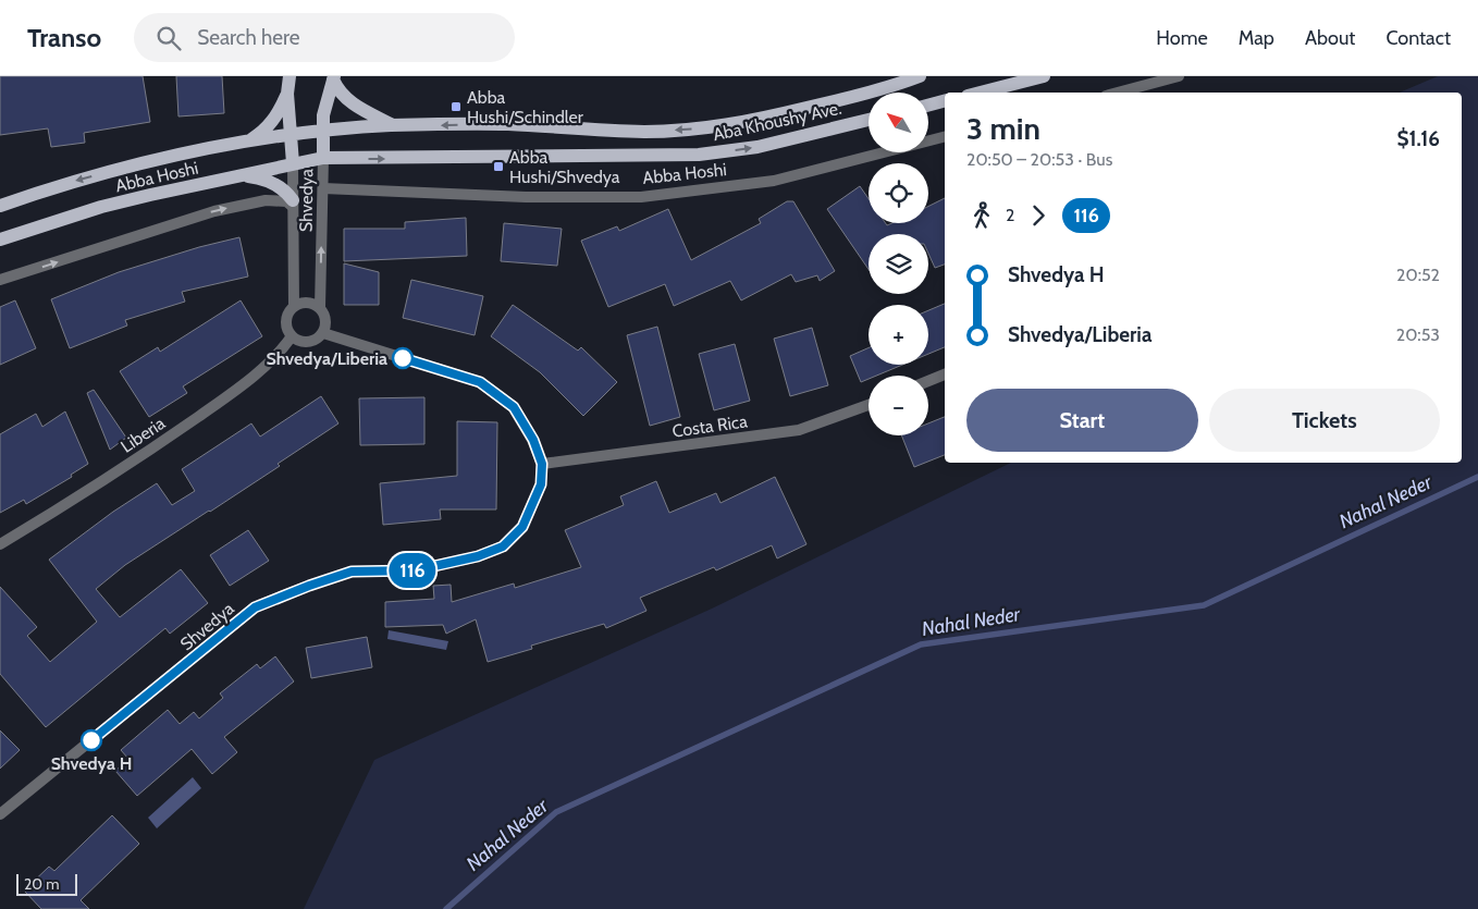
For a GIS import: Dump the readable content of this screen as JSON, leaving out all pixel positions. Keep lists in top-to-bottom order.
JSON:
{
  "streets": {
    "main road": ["Aba Khoushy Ave.", "Abba Hoshi"],
    "street": ["Shvedya", "Costa Rica", "Liberia"]
  },
  "crossings": [
    ["Aba Khoushy Ave.", "Abba Hoshi"],
    ["Aba Khoushy Ave.", "Shvedya"],
    ["Abba Hoshi", "Shvedya"],
    ["Shvedya", "Costa Rica"],
    ["Shvedya", "Liberia"]
  ],
  "water": ["Nahal Neder"],
  "places": {
    "transit": ["Abba Hushi/Schindler", "Abba Hushi/Shvedya"],
    "other": ["Shvedya/Liberia", "Shvedya H"]
  },
  "lines": ["bus line 116"],
  "scale_bar": "20 m",
  "north": "top left",
  "page": {
    "header": "Transo",
    "search": "Search here",
    "nav": [
      "Home",
      "Map",
      "About",
      "Contact"
    ],
    "on_map": "116",
    "map_buttons": ["+", "−"],
    "heading": ["3 min", "20:50 – 20:53 · Bus", "$1.16"],
    "legs": ["2", "116"],
    "list": [
      {
        "name": "Shvedya H",
        "value": "20:52"
      },
      {
        "name": "Shvedya/Liberia",
        "value": "20:53"
      }
    ],
    "buttons": ["Start", "Tickets"],
    "scale": "20 m"
  }
}
